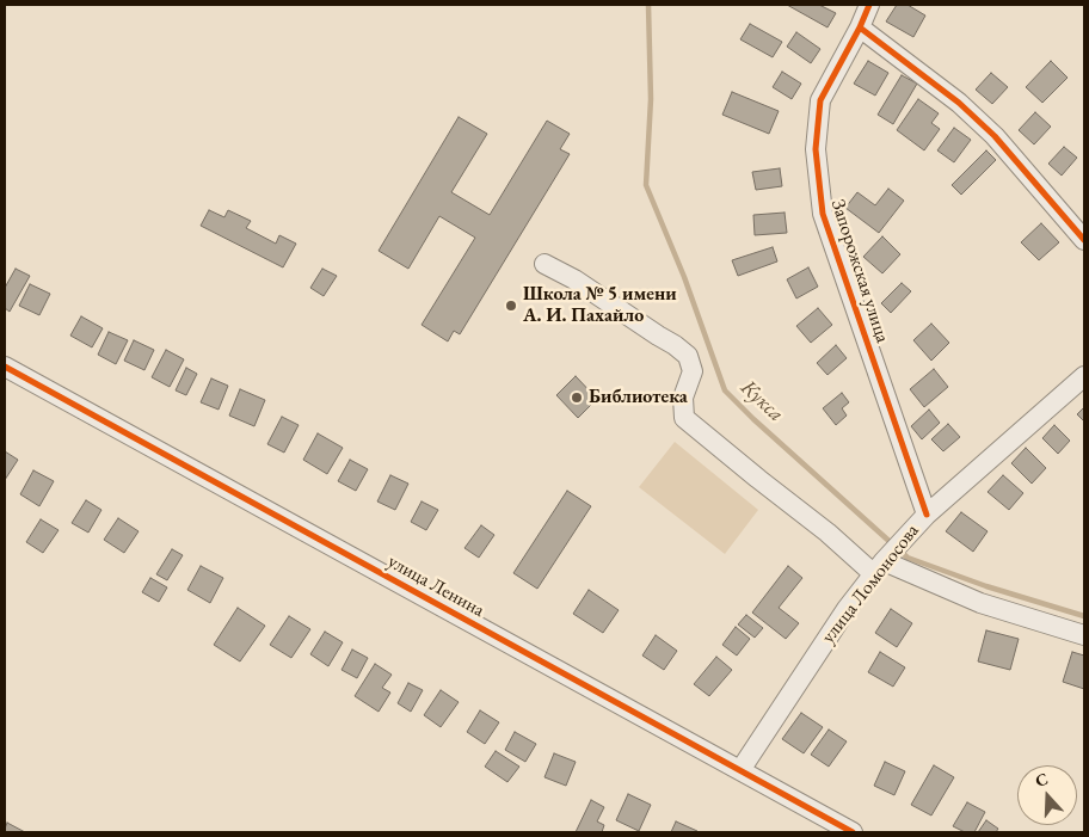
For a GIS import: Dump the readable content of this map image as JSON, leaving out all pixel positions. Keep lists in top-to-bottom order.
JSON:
{
  "streets": {
    "street": ["Запорожская улица", "улица Ломоносова", "улица Ленина"]
  },
  "crossings": [
    ["Запорожская улица", "улица Ломоносова"],
    ["улица Ломоносова", "улица Ленина"]
  ],
  "water": ["Кукса"],
  "places": ["Школа № 5 имени А. И. Пахайло", "Библиотека"],
  "north": "top"
}
